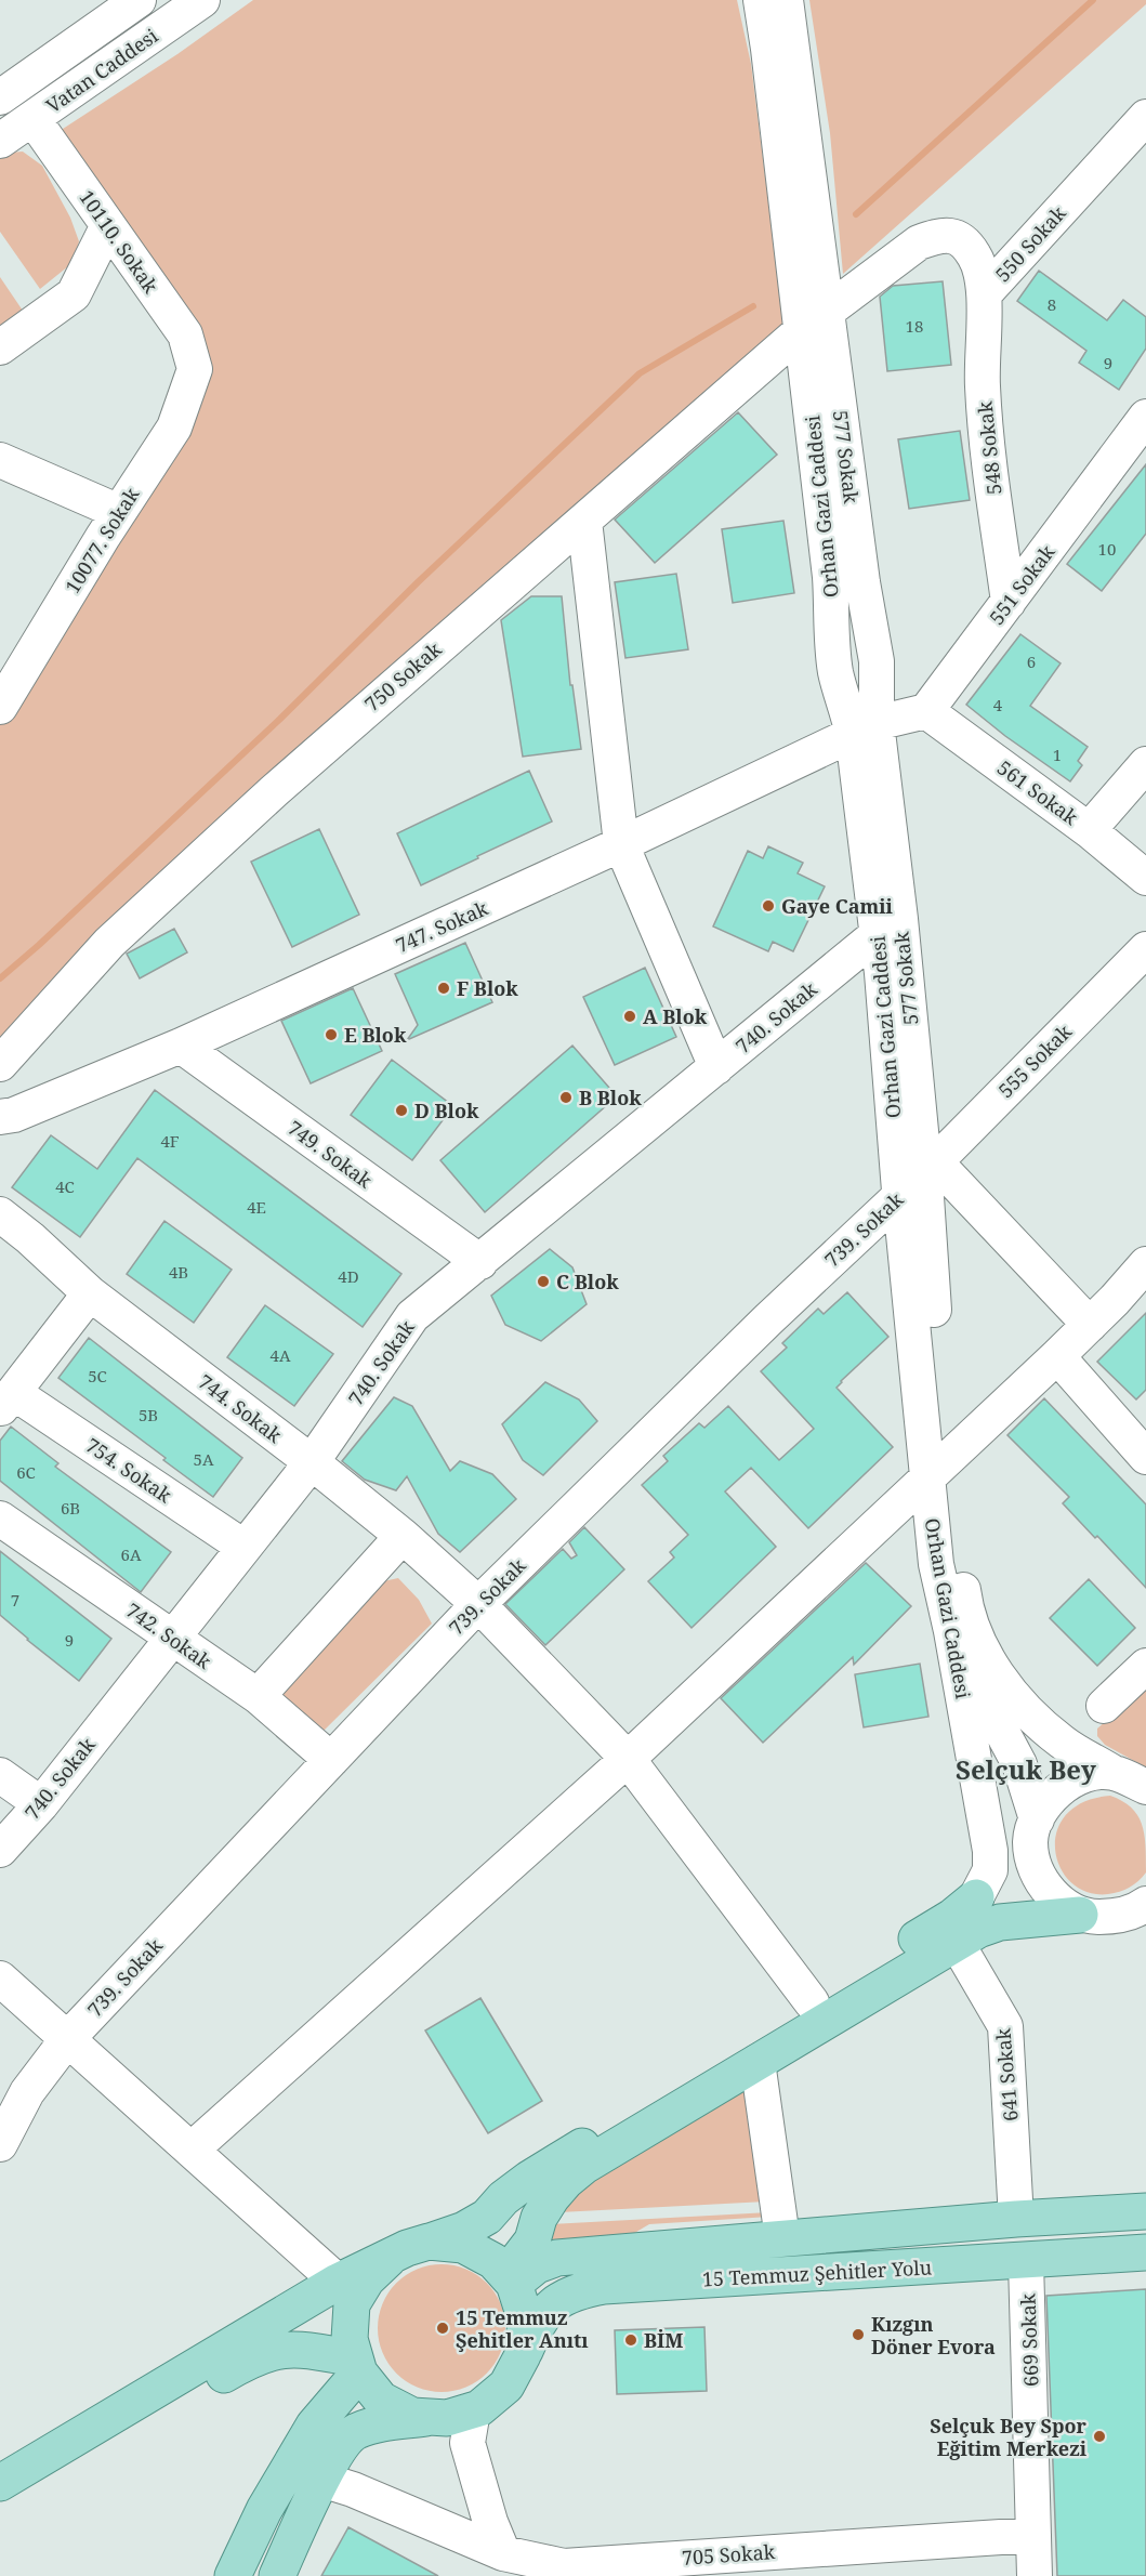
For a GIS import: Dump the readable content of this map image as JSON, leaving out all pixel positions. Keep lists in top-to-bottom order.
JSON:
{
  "streets": {
    "main road": ["15 Temmuz Şehitler Yolu"],
    "street": [
      "Vatan Caddesi",
      "10110. Sokak",
      "550 Sokak",
      "548 Sokak",
      "577 Sokak",
      "Orhan Gazi Caddesi",
      "10077. Sokak",
      "551 Sokak",
      "750 Sokak",
      "561 Sokak",
      "747. Sokak",
      "740. Sokak",
      "555 Sokak",
      "749. Sokak",
      "739. Sokak",
      "744. Sokak",
      "754. Sokak",
      "742. Sokak",
      "641 Sokak",
      "669 Sokak",
      "705 Sokak"
    ]
  },
  "crossings": [
    ["Vatan Caddesi", "10110. Sokak"],
    ["10110. Sokak", "10077. Sokak"],
    ["550 Sokak", "548 Sokak"],
    ["550 Sokak", "577 Sokak"],
    ["550 Sokak", "750 Sokak"],
    ["548 Sokak", "551 Sokak"],
    ["577 Sokak", "Orhan Gazi Caddesi"],
    ["577 Sokak", "750 Sokak"],
    ["577 Sokak", "747. Sokak"],
    ["577 Sokak", "555 Sokak"],
    ["577 Sokak", "739. Sokak"],
    ["Orhan Gazi Caddesi", "747. Sokak"],
    ["Orhan Gazi Caddesi", "740. Sokak"],
    ["Orhan Gazi Caddesi", "555 Sokak"],
    ["Orhan Gazi Caddesi", "739. Sokak"],
    ["551 Sokak", "561 Sokak"],
    ["747. Sokak", "749. Sokak"],
    ["740. Sokak", "749. Sokak"],
    ["740. Sokak", "744. Sokak"],
    ["740. Sokak", "754. Sokak"],
    ["740. Sokak", "742. Sokak"],
    ["555 Sokak", "739. Sokak"],
    ["739. Sokak", "744. Sokak"],
    ["739. Sokak", "742. Sokak"],
    ["641 Sokak", "15 Temmuz Şehitler Yolu"],
    ["15 Temmuz Şehitler Yolu", "669 Sokak"],
    ["669 Sokak", "705 Sokak"]
  ],
  "districts": ["Selçuk Bey"],
  "places": [
    "Gaye Camii",
    "F Blok",
    "A Blok",
    "E Blok",
    "B Blok",
    "D Blok",
    "C Blok",
    "15 Temmuz Şehitler Anıtı",
    "Kızgın Döner Evora",
    "BİM",
    "Selçuk Bey Spor Eğitim Merkezi"
  ],
  "house_numbers": [
    "8",
    "18",
    "9",
    "10",
    "6",
    "4",
    "1",
    "4F",
    "4C",
    "4E",
    "4B",
    "4D",
    "4A",
    "5C",
    "5B",
    "5A",
    "6C",
    "6B",
    "6A",
    "7",
    "9"
  ]
}
